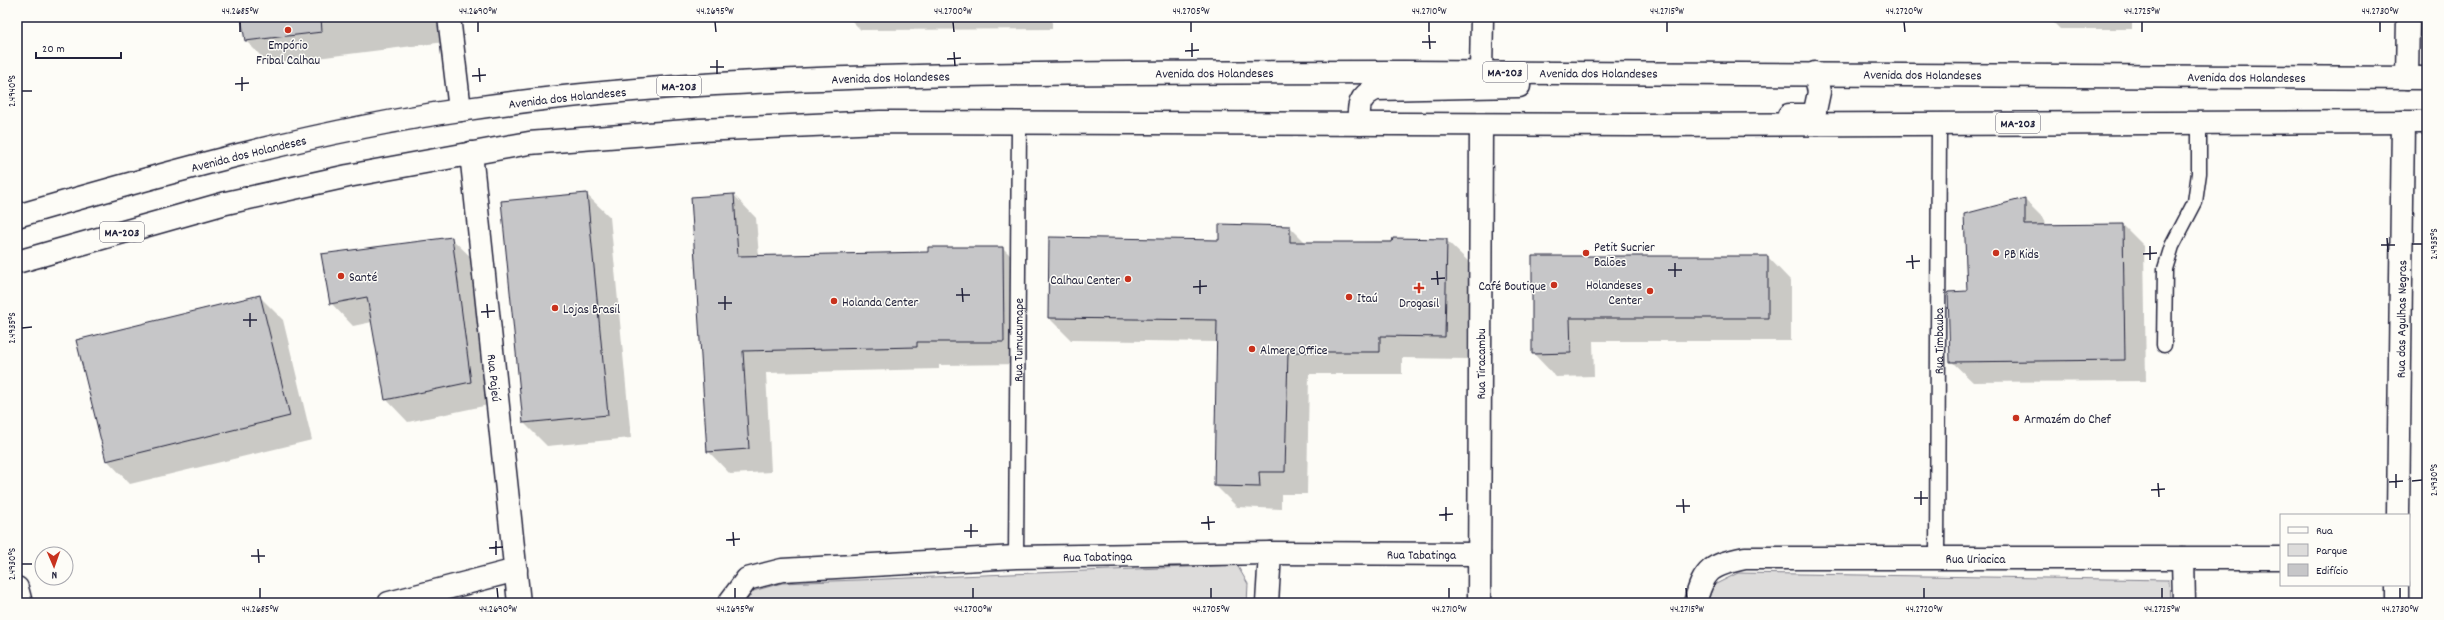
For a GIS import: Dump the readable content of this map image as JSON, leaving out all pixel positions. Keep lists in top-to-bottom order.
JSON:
{
  "streets": {
    "main road": [
      "Avenida dos Holandeses",
      "MA-203",
      "Rua das Agulhas Negras",
      "Rua Tiracambu",
      "Rua Pajeú",
      "Rua Tabatinga",
      "Rua Uriacica"
    ],
    "lane": ["Rua Tumucumape", "Rua Timbauba"]
  },
  "crossings": [
    ["MA-203", "Rua das Agulhas Negras"],
    ["MA-203", "Rua Tumucumape"],
    ["MA-203", "Rua Timbauba"],
    ["MA-203", "Rua Tiracambu"],
    ["MA-203", "Rua Pajeú"],
    ["Rua Tumucumape", "Rua Tabatinga"],
    ["Rua Timbauba", "Rua Uriacica"],
    ["Rua Tiracambu", "Rua Tabatinga"]
  ],
  "places": {
    "other": [
      "Empório Fribal Calhau",
      "Petit Sucrier Balões",
      "PB Kids",
      "Santé",
      "Calhau Center",
      "Café Boutique",
      "Holandeses Center",
      "Itaú",
      "Holanda Center",
      "Lojas Brasil",
      "Almere Office",
      "Armazém do Chef"
    ],
    "health": ["Drogasil"]
  },
  "legend": ["Rua", "Parque", "Edifício"],
  "scale_bar": "20 m",
  "north": "bottom",
  "coordinates": [
    "44.2685°W",
    "44.2690°W",
    "44.2695°W",
    "44.2700°W",
    "44.2705°W",
    "44.2710°W",
    "44.2715°W",
    "44.2720°W",
    "44.2725°W",
    "44.2730°W",
    "2.4940°S",
    "2.4935°S",
    "2.4930°S"
  ]
}
